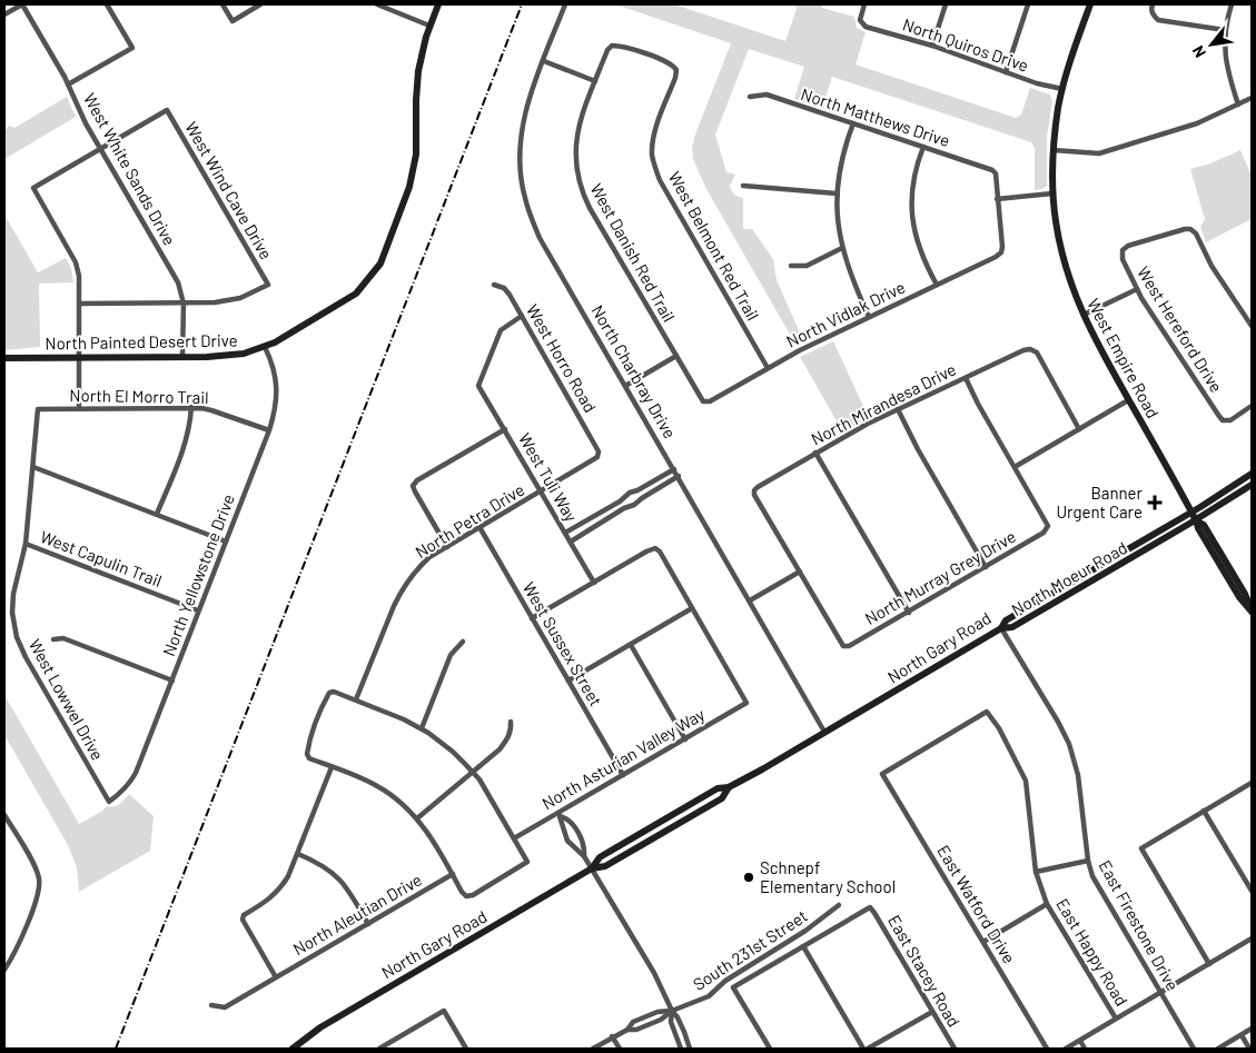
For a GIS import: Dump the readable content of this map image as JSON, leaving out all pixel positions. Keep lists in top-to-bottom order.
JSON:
{
  "streets": {
    "main road": [
      "North Painted Desert Drive",
      "West Empire Road",
      "North Moeur Road",
      "North Gary Road"
    ],
    "street": [
      "North Quiros Drive",
      "North Matthews Drive",
      "West White Sands Drive",
      "West Wind Cave Drive",
      "West Belmont Red Trail",
      "West Danish Red Trail",
      "North Vidlak Drive",
      "West Hereford Drive",
      "West Horro Road",
      "North Charbray Drive",
      "North El Morro Trail",
      "North Mirandesa Drive",
      "West Tuli Way",
      "North Petra Drive",
      "West Capulin Trail",
      "North Yellowstone Drive",
      "North Murray Grey Drive",
      "West Sussex Street",
      "West Lowwel Drive",
      "North Asturian Valley Way",
      "East Watford Drive",
      "North Aleutian Drive",
      "East Firestone Drive",
      "South 231st Street",
      "East Happy Road",
      "East Stacey Road"
    ]
  },
  "crossings": [
    ["North Quiros Drive", "West Empire Road"],
    ["North Matthews Drive", "North Vidlak Drive"],
    ["West White Sands Drive", "West Wind Cave Drive"],
    ["West White Sands Drive", "North Painted Desert Drive"],
    ["West Belmont Red Trail", "West Danish Red Trail"],
    ["West Belmont Red Trail", "North Vidlak Drive"],
    ["West Danish Red Trail", "North Vidlak Drive"],
    ["North Painted Desert Drive", "North Yellowstone Drive"],
    ["West Horro Road", "West Tuli Way"],
    ["West Horro Road", "North Petra Drive"],
    ["West Empire Road", "North Moeur Road"],
    ["West Empire Road", "North Gary Road"],
    ["North Charbray Drive", "North Gary Road"],
    ["North El Morro Trail", "North Yellowstone Drive"],
    ["North El Morro Trail", "West Lowwel Drive"],
    ["North Mirandesa Drive", "North Murray Grey Drive"],
    ["West Tuli Way", "North Petra Drive"],
    ["North Petra Drive", "West Sussex Street"],
    ["West Capulin Trail", "North Yellowstone Drive"],
    ["West Capulin Trail", "West Lowwel Drive"],
    ["North Yellowstone Drive", "West Lowwel Drive"],
    ["North Moeur Road", "North Gary Road"],
    ["North Moeur Road", "East Firestone Drive"],
    ["West Sussex Street", "North Asturian Valley Way"],
    ["North Gary Road", "East Firestone Drive"],
    ["East Watford Drive", "East Happy Road"],
    ["South 231st Street", "East Stacey Road"]
  ],
  "places": {
    "health": ["Banner Urgent Care"],
    "other": ["Schnepf Elementary School"]
  },
  "north": "bottom left"
}
